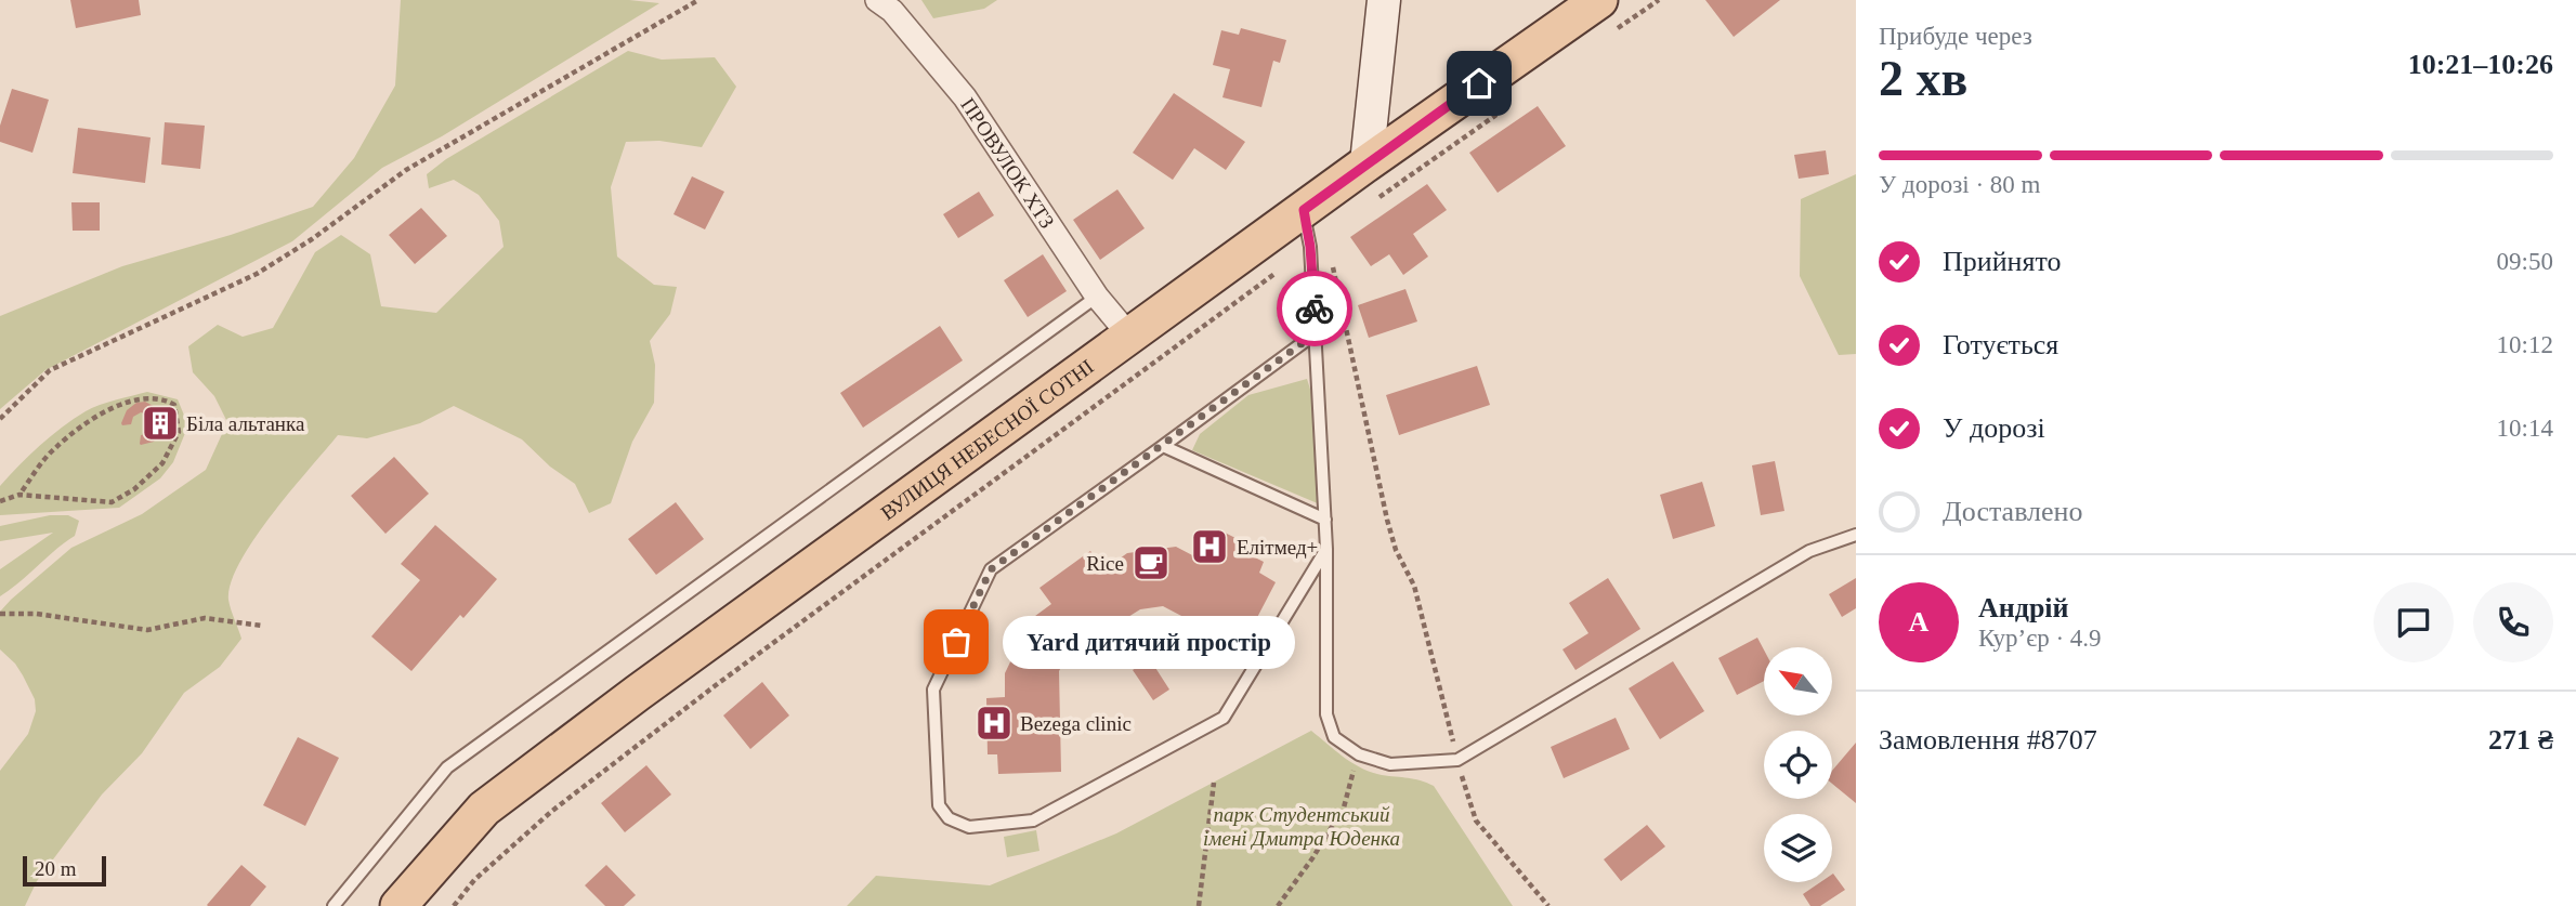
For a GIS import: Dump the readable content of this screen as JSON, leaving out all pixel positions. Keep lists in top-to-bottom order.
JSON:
{
  "streets": {
    "main road": ["ВУЛИЦЯ НЕБЕСНОЇ СОТНІ"],
    "street": ["ПРОВУЛОК ХТЗ"]
  },
  "crossings": [
    ["ПРОВУЛОК ХТЗ", "ВУЛИЦЯ НЕБЕСНОЇ СОТНІ"]
  ],
  "parks": ["парк Студентський імені Дмитра Юденка"],
  "places": {
    "building": ["Біла альтанка"],
    "hospital": ["Елітмед+", "Bezega clinic"],
    "cafe": ["Rice"],
    "other": ["Yard дитячий простір"]
  },
  "scale_bar": "20 m",
  "north": "top left",
  "page": {
    "heading": ["2 хв", "Прибуде через", "10:21–10:26"],
    "panel": [
      "Андрій",
      "Кур’єр · 4.9",
      "Замовлення #8707",
      "271 ₴"
    ],
    "bar": "У дорозі · 80 m",
    "list": [
      ["Прийнято", "09:50"],
      ["Готується", "10:12"],
      ["У дорозі", "10:14"],
      "Доставлено"
    ],
    "round": "А",
    "bubble": "Yard дитячий простір",
    "scale": "20 m"
  }
}
